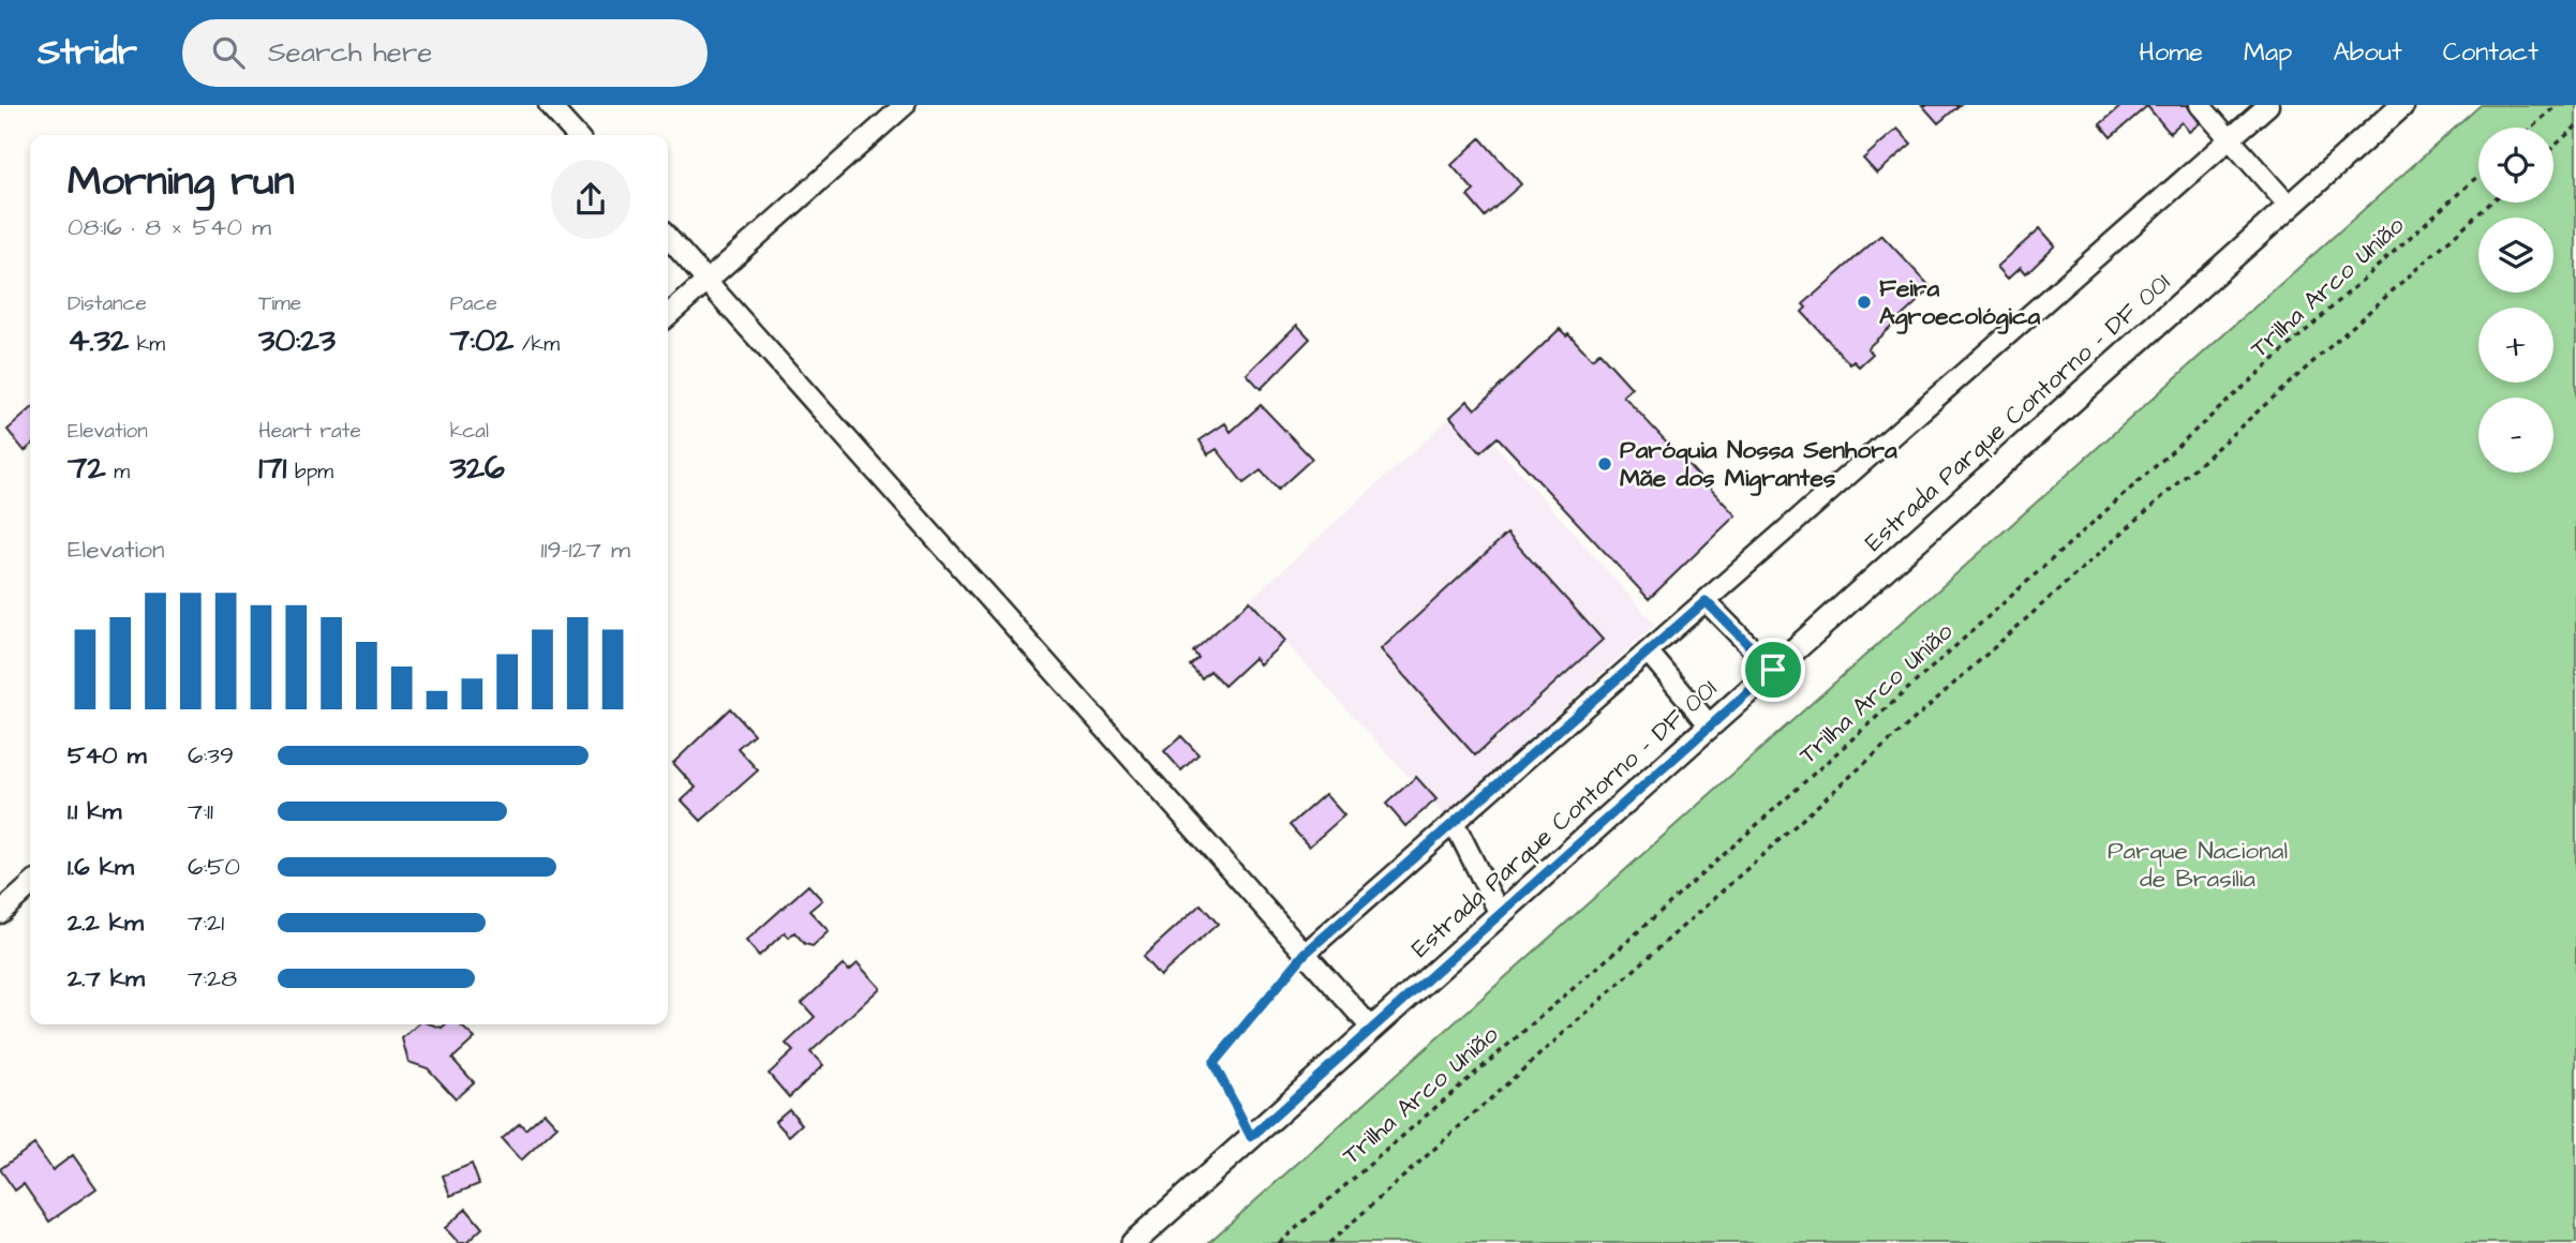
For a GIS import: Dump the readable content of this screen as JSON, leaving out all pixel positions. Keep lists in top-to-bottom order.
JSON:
{
  "streets": {
    "main road": ["Estrada Parque Contorno - DF 001"],
    "path": ["Trilha Arco União"]
  },
  "parks": ["Parque Nacional de Brasília"],
  "places": ["Feira Agroecológica", "Paróquia Nossa Senhora Mãe dos Migrantes"],
  "page": {
    "header": "Stridr",
    "search": "Search here",
    "nav": [
      "Home",
      "Map",
      "About",
      "Contact"
    ],
    "map_buttons": ["+", "−"],
    "heading": ["Morning run", "08:16 · 8 × 540 m"],
    "stats": [
      ["Distance", "4.32 km"],
      ["Time", "30:23"],
      ["Pace", "7:02 /km"],
      ["Elevation", "72 m"],
      ["Heart rate", "171 bpm"],
      ["kcal", "326"]
    ],
    "chart": ["Elevation", "119–127 m"],
    "list": [
      {
        "name": "540 m",
        "note": "6:39"
      },
      {
        "name": "1.1 km",
        "note": "7:11"
      },
      {
        "name": "1.6 km",
        "note": "6:50"
      },
      {
        "name": "2.2 km",
        "note": "7:21"
      },
      {
        "name": "2.7 km",
        "note": "7:28"
      }
    ]
  }
}
